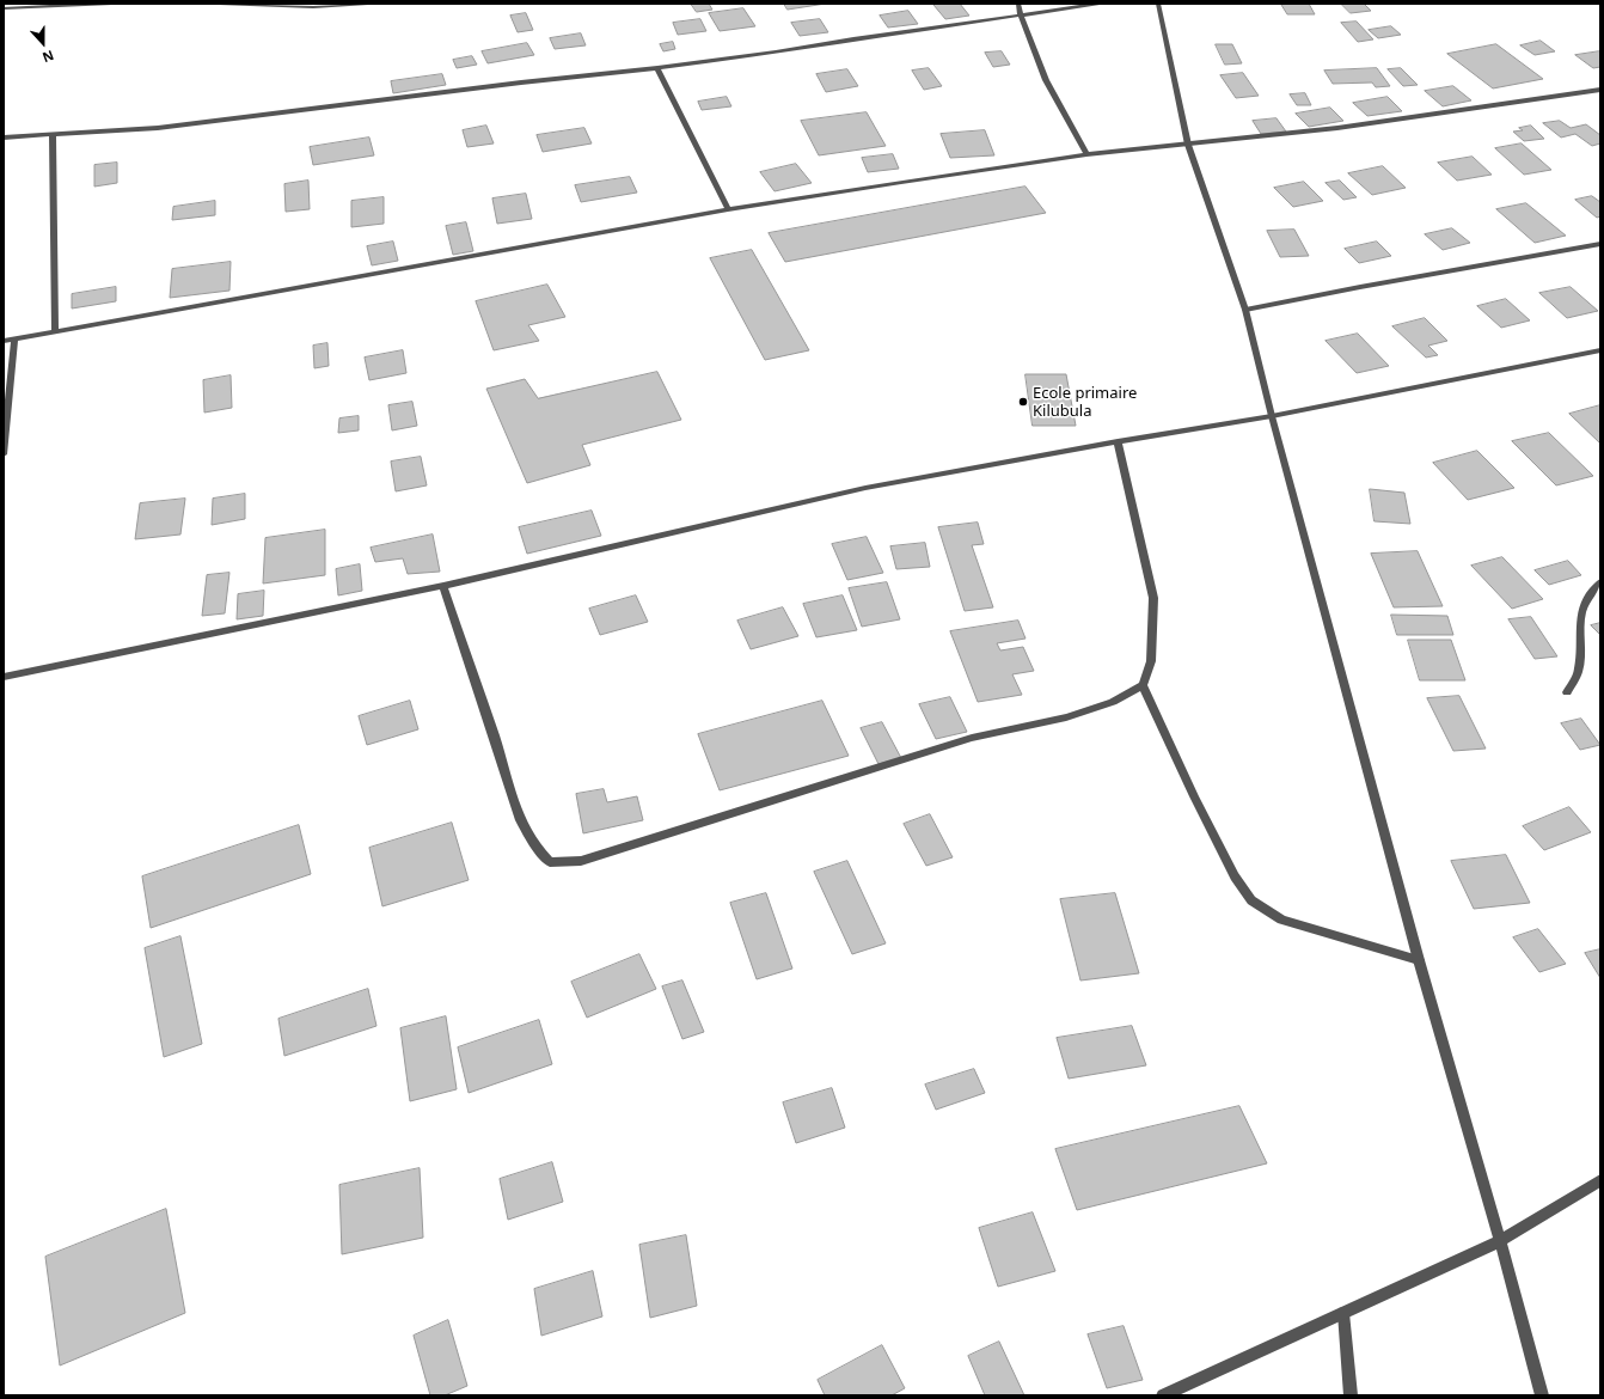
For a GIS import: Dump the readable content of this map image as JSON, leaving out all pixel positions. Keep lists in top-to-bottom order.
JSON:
{
  "places": ["Ecole primaire Kilubula"],
  "north": "bottom"
}
